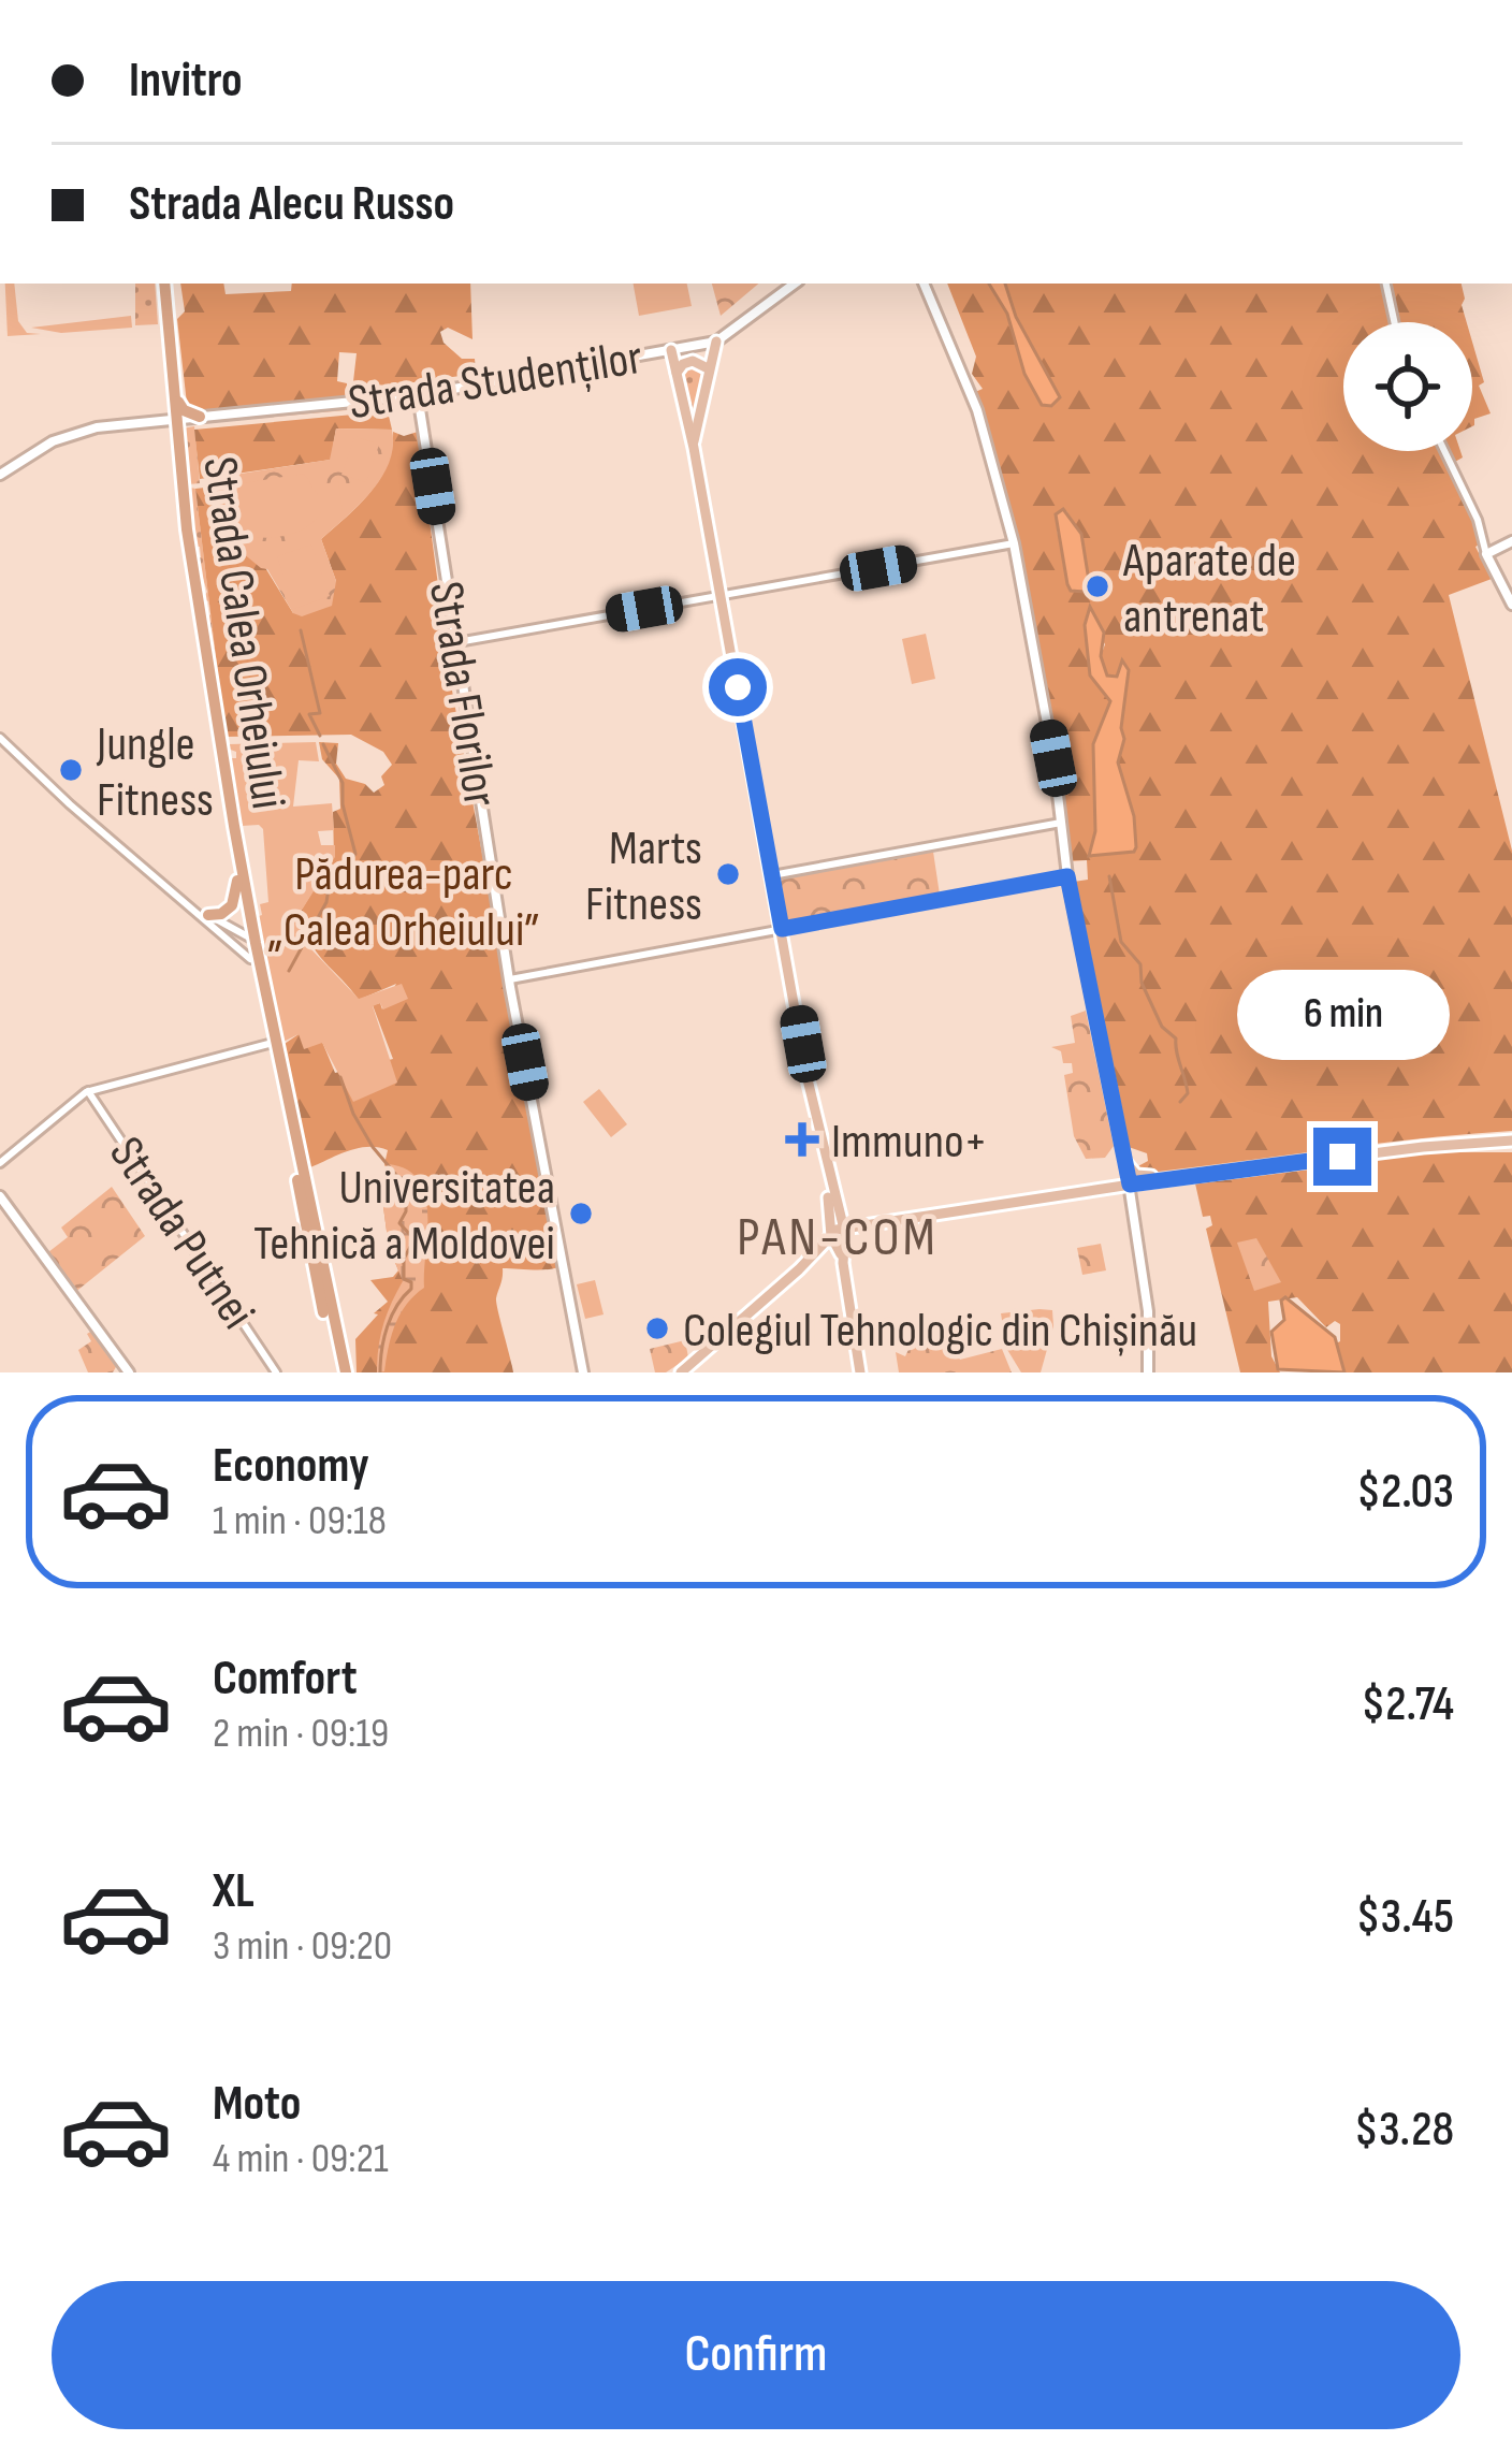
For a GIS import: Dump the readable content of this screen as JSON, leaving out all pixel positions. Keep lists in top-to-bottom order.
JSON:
{
  "streets": {
    "highway": ["Strada Calea Orheiului"],
    "main road": ["Strada Studenților", "Strada Florilor"],
    "street": ["Strada Putnei"]
  },
  "crossings": [
    ["Strada Studenților", "Strada Calea Orheiului"],
    ["Strada Studenților", "Strada Florilor"]
  ],
  "districts": ["PAN-COM"],
  "parks": ["Pădurea-parc „Calea Orheiului”"],
  "places": {
    "other": [
      "Aparate de antrenat",
      "Jungle Fitness",
      "Marts Fitness",
      "Universitatea Tehnică a Moldovei",
      "Colegiul Tehnologic din Chișinău"
    ],
    "health": ["Immuno+"]
  },
  "page": {
    "banner": ["Invitro", "Strada Alecu Russo"],
    "bubble": "6 min",
    "list": [
      {
        "name": "Economy",
        "note": "1 min · 09:18",
        "value": "$2.03"
      },
      {
        "name": "Comfort",
        "note": "2 min · 09:19",
        "value": "$2.74"
      },
      {
        "name": "XL",
        "note": "3 min · 09:20",
        "value": "$3.45"
      },
      {
        "name": "Moto",
        "note": "4 min · 09:21",
        "value": "$3.28"
      }
    ],
    "buttons": "Confirm"
  }
}
